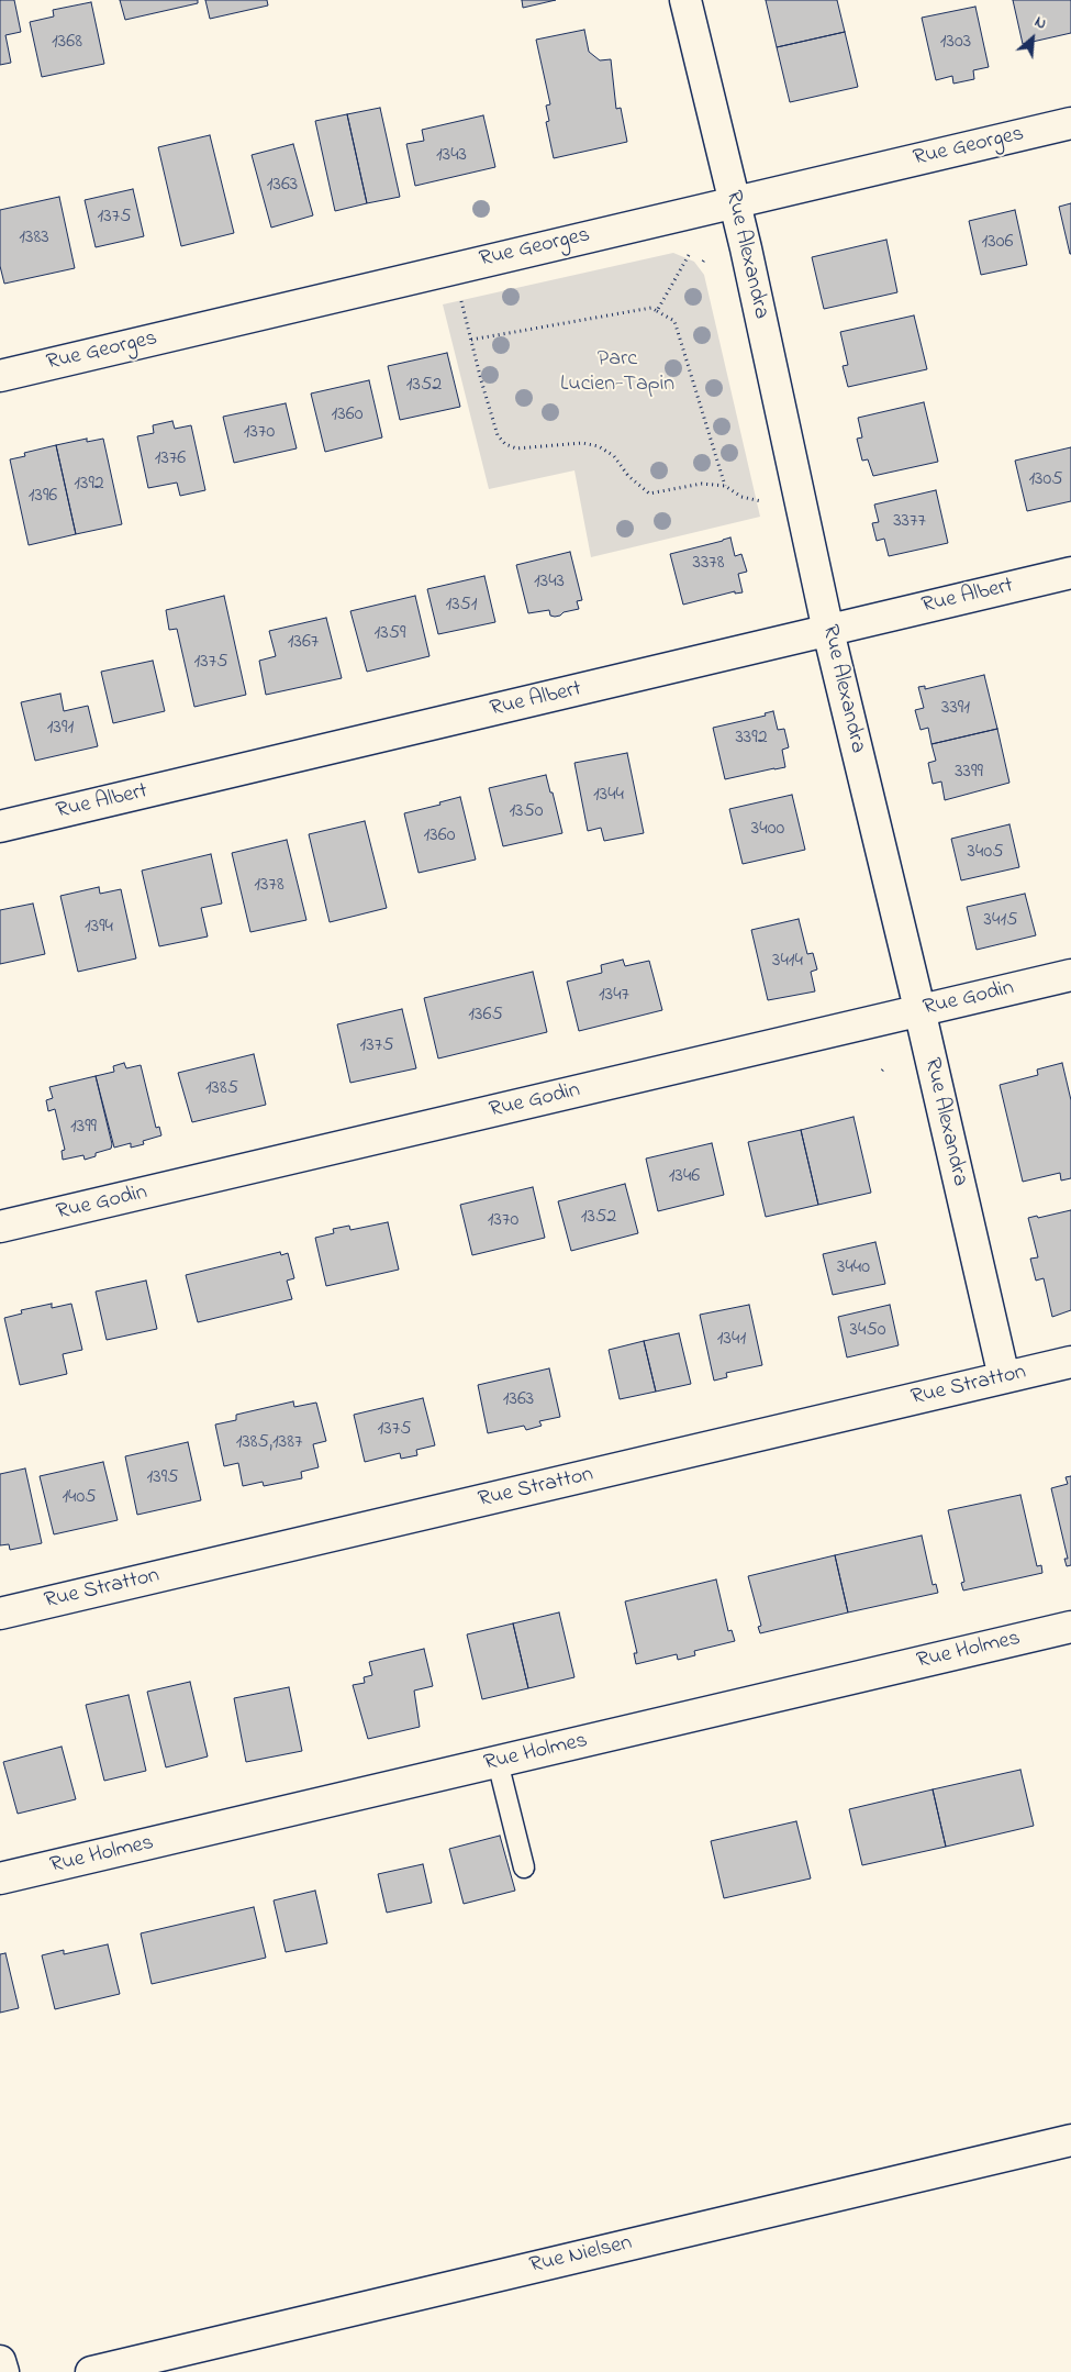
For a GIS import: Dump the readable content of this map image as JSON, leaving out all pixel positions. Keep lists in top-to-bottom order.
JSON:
{
  "streets": {
    "street": [
      "Rue Georges",
      "Rue Alexandra",
      "Rue Albert",
      "Rue Godin",
      "Rue Stratton",
      "Rue Holmes",
      "Rue Nielsen"
    ]
  },
  "crossings": [
    ["Rue Georges", "Rue Alexandra"],
    ["Rue Alexandra", "Rue Albert"],
    ["Rue Alexandra", "Rue Godin"],
    ["Rue Alexandra", "Rue Stratton"]
  ],
  "parks": ["Parc Lucien-Tapin"],
  "house_numbers": [
    "1368",
    "1303",
    "1343",
    "1363",
    "1375",
    "1383",
    "1306",
    "1352",
    "1360",
    "1370",
    "1376",
    "1305",
    "1392",
    "1396",
    "3377",
    "3378",
    "1343",
    "1351",
    "1359",
    "1367",
    "1375",
    "3391",
    "1391",
    "3392",
    "3399",
    "1344",
    "1350",
    "3400",
    "1360",
    "3405",
    "1378",
    "3415",
    "1394",
    "3414",
    "1347",
    "1365",
    "1375",
    "1385",
    "1399",
    "1346",
    "1352",
    "1370",
    "3440",
    "3450",
    "1341",
    "1363",
    "1375",
    "1385,1387",
    "1395",
    "1405"
  ],
  "north": "top right"
}
